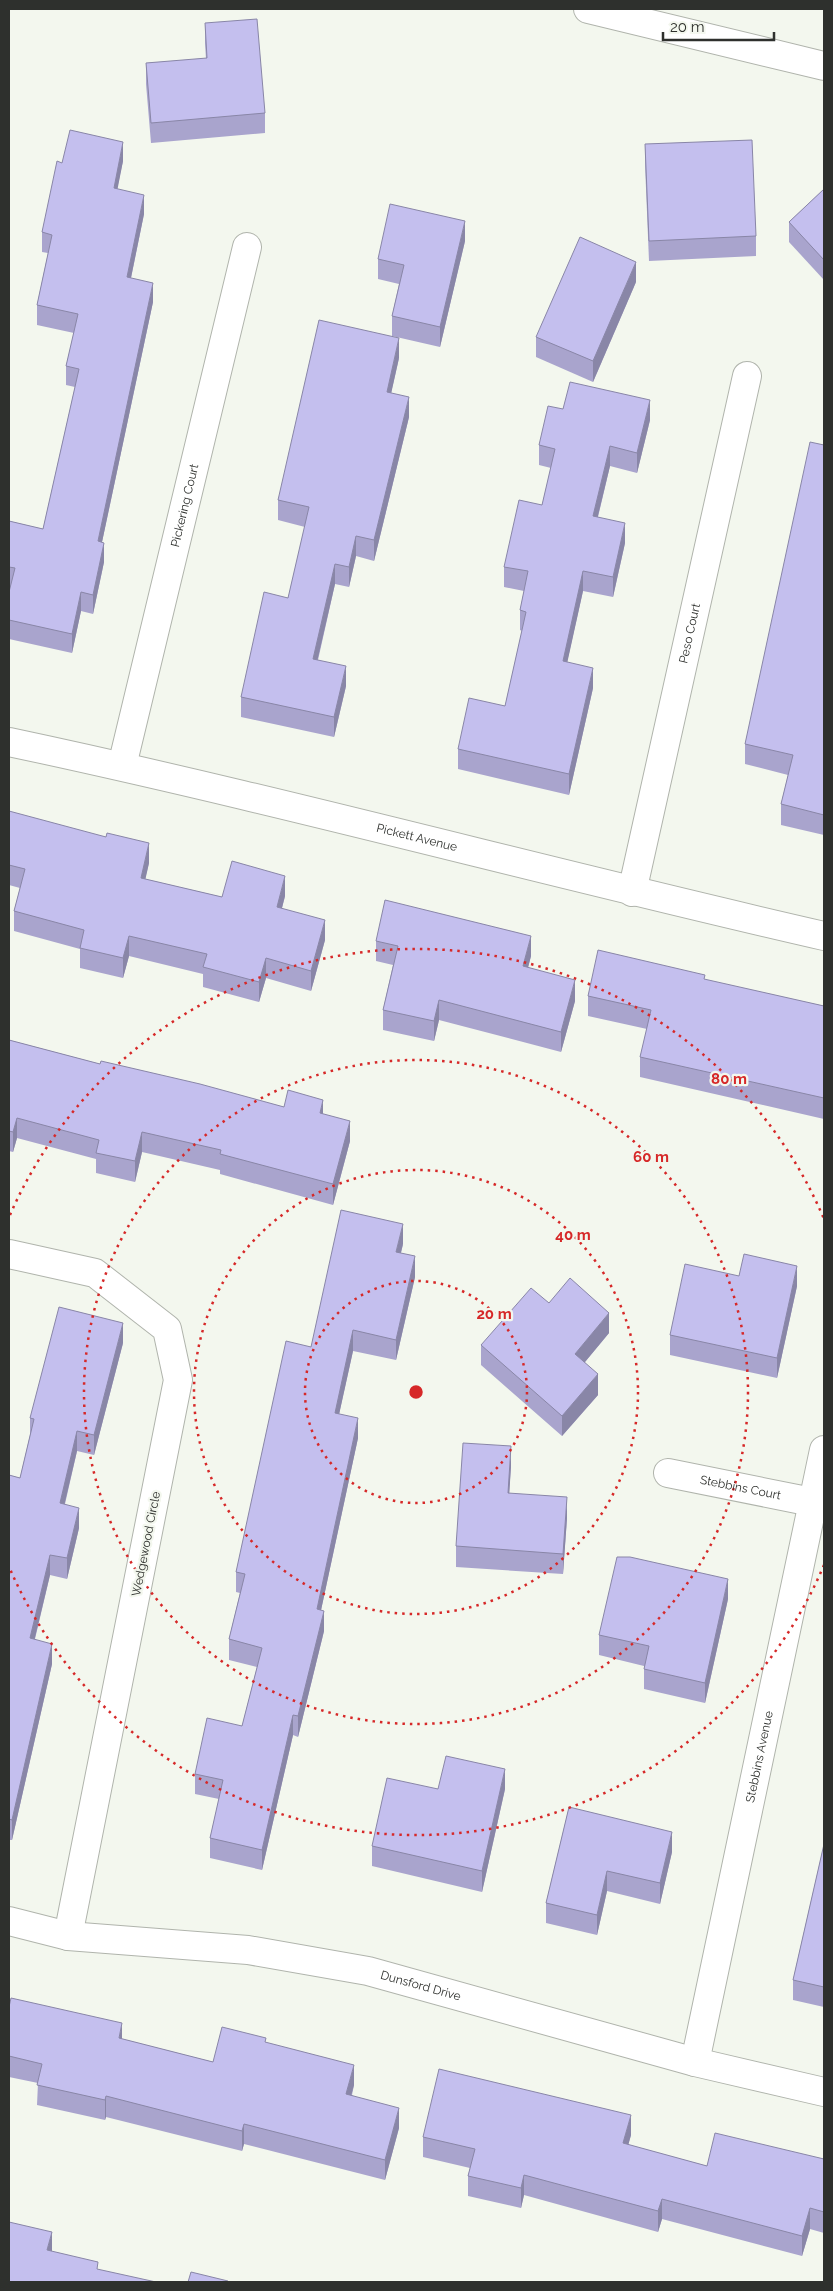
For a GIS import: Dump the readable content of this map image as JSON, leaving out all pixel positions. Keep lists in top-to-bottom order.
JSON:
{
  "streets": {
    "street": [
      "Pickering Court",
      "Peso Court",
      "Pickett Avenue",
      "Stebbins Court",
      "Wedgewood Circle",
      "Stebbins Avenue",
      "Dunsford Drive"
    ]
  },
  "crossings": [
    ["Pickering Court", "Pickett Avenue"],
    ["Peso Court", "Pickett Avenue"],
    ["Stebbins Court", "Stebbins Avenue"],
    ["Wedgewood Circle", "Dunsford Drive"],
    ["Stebbins Avenue", "Dunsford Drive"]
  ],
  "scale_bar": "20 m",
  "rings": [
    "80 m",
    "60 m",
    "40 m",
    "20 m"
  ]
}
